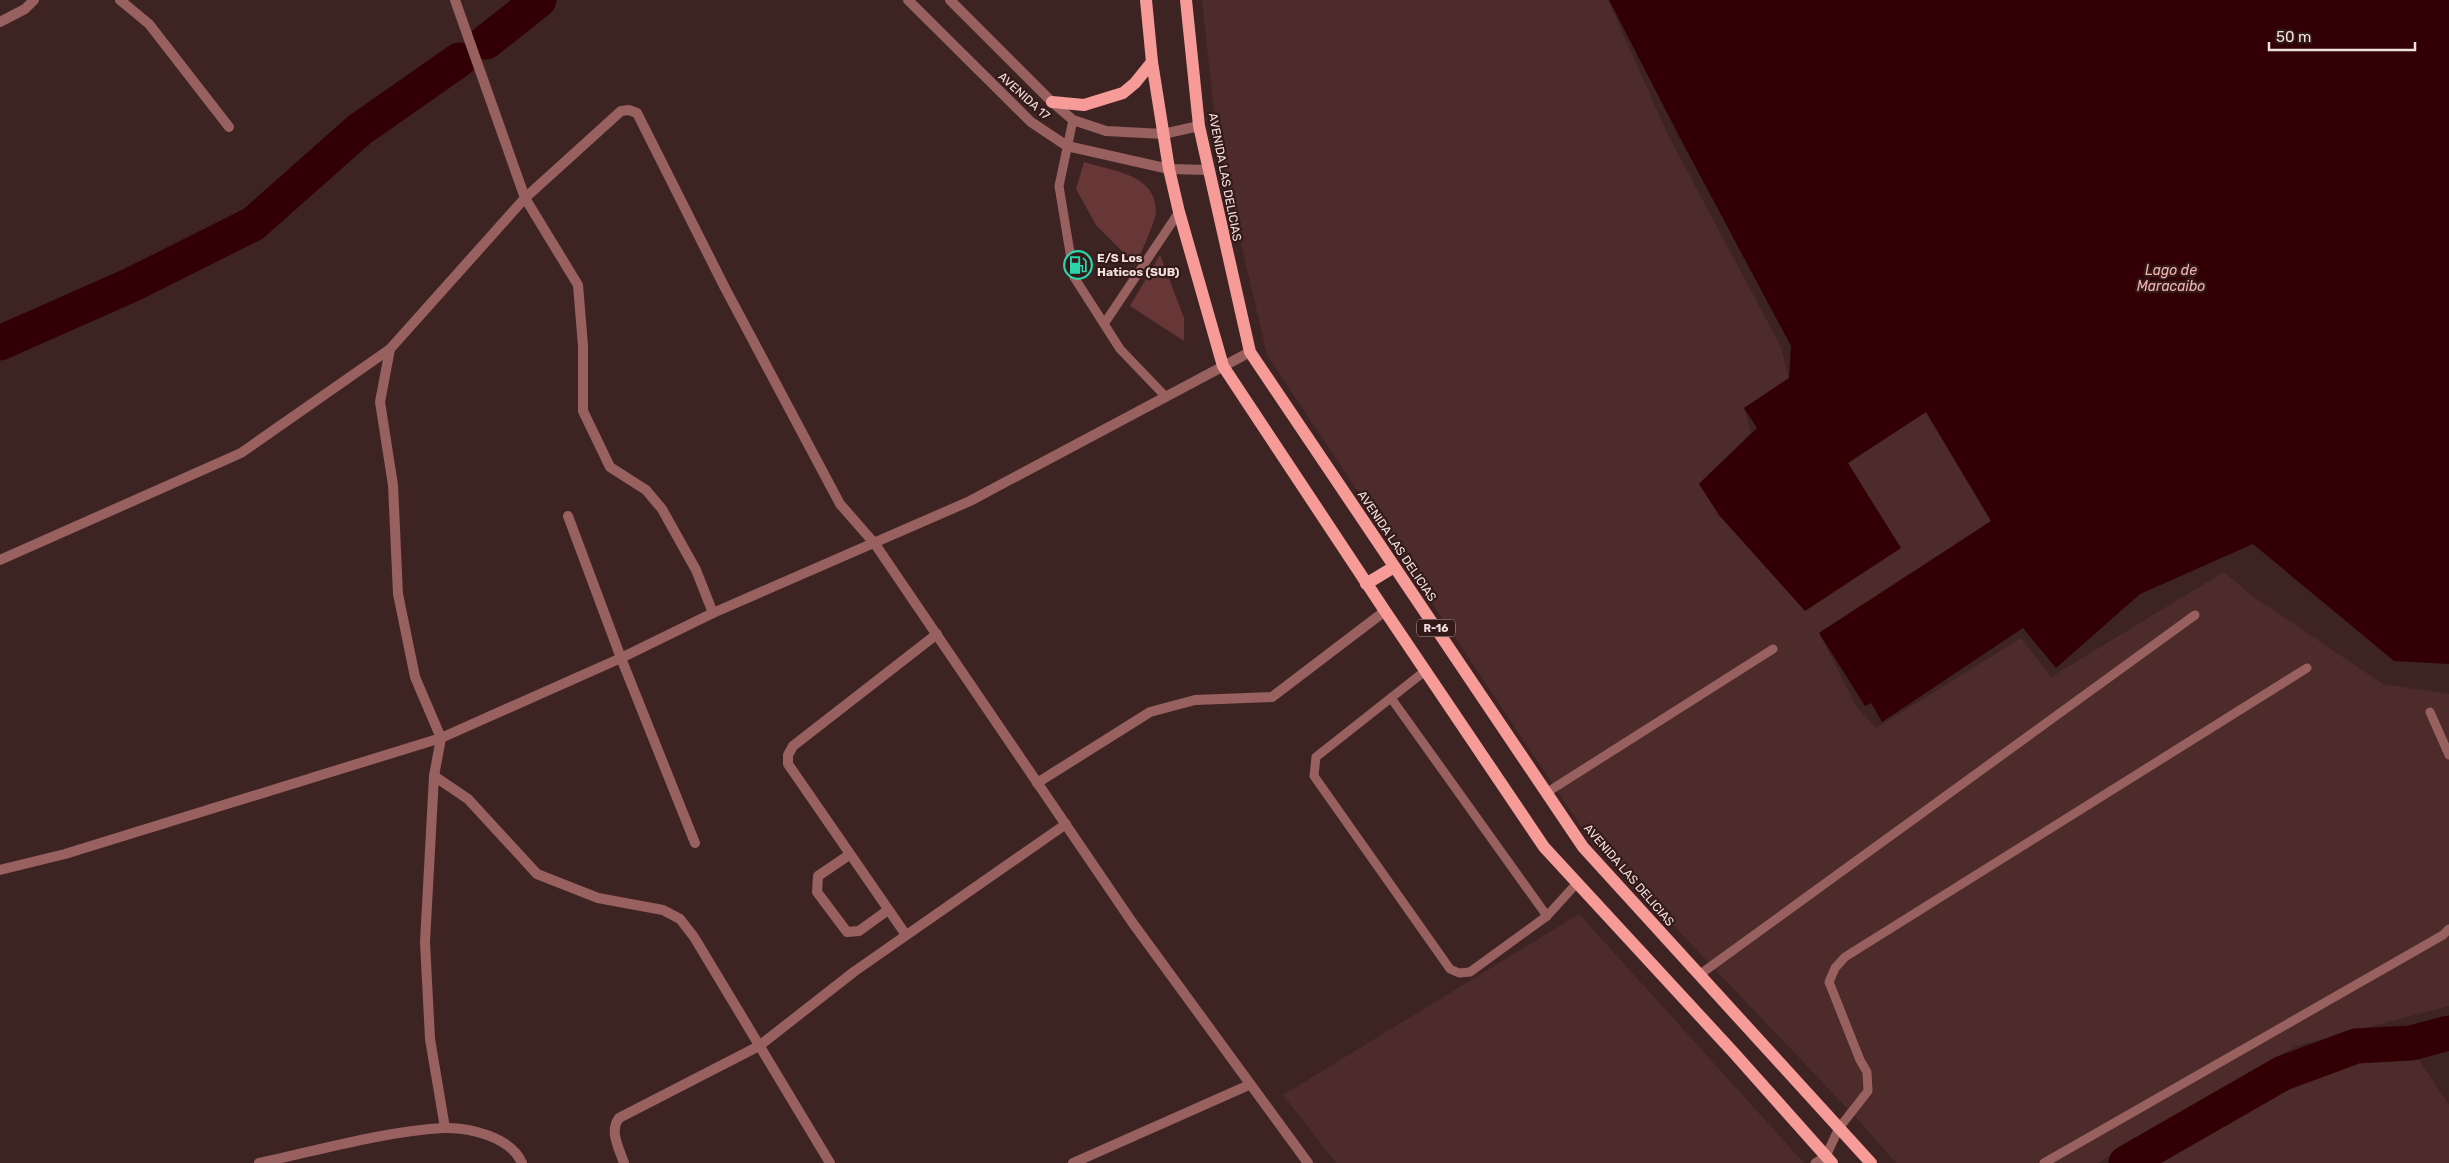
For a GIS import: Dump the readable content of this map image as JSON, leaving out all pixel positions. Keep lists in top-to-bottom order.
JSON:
{
  "streets": {
    "main road": ["AVENIDA LAS DELICIAS", "R-16"],
    "street": ["AVENIDA 17"]
  },
  "crossings": [
    ["AVENIDA 17", "AVENIDA LAS DELICIAS"],
    ["AVENIDA 17", "R-16"]
  ],
  "water": ["Lago de Maracaibo"],
  "places": {
    "fuel station": ["E/S Los Haticos (SUB)"]
  },
  "scale_bar": "50 m"
}
